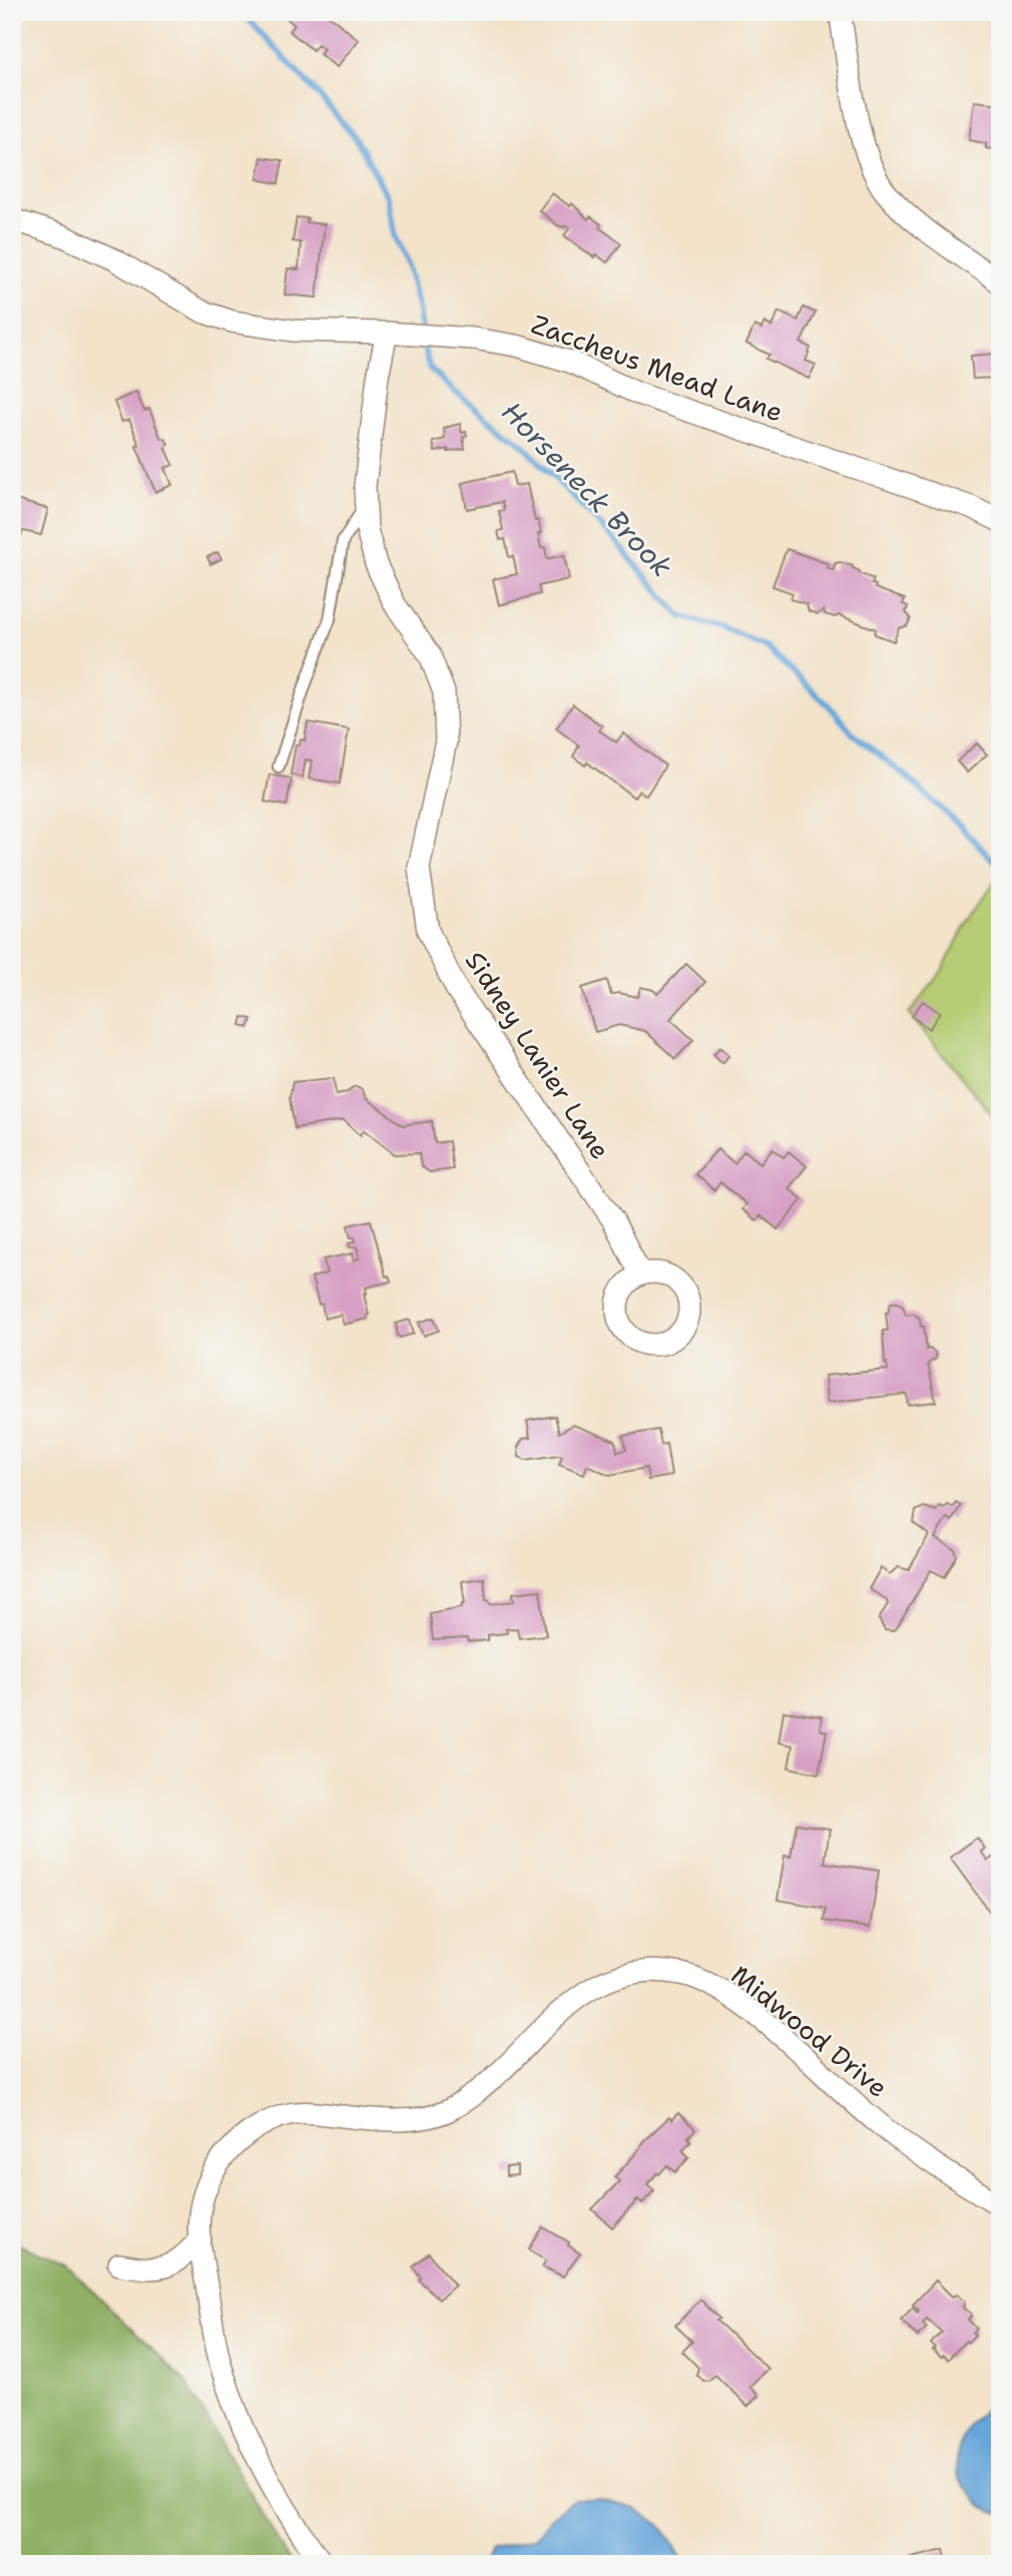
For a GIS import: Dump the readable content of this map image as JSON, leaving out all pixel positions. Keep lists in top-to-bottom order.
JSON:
{
  "streets": {
    "street": ["Zaccheus Mead Lane", "Sidney Lanier Lane", "Midwood Drive"]
  },
  "crossings": [
    ["Zaccheus Mead Lane", "Sidney Lanier Lane"]
  ],
  "water": ["Horseneck Brook"]
}
